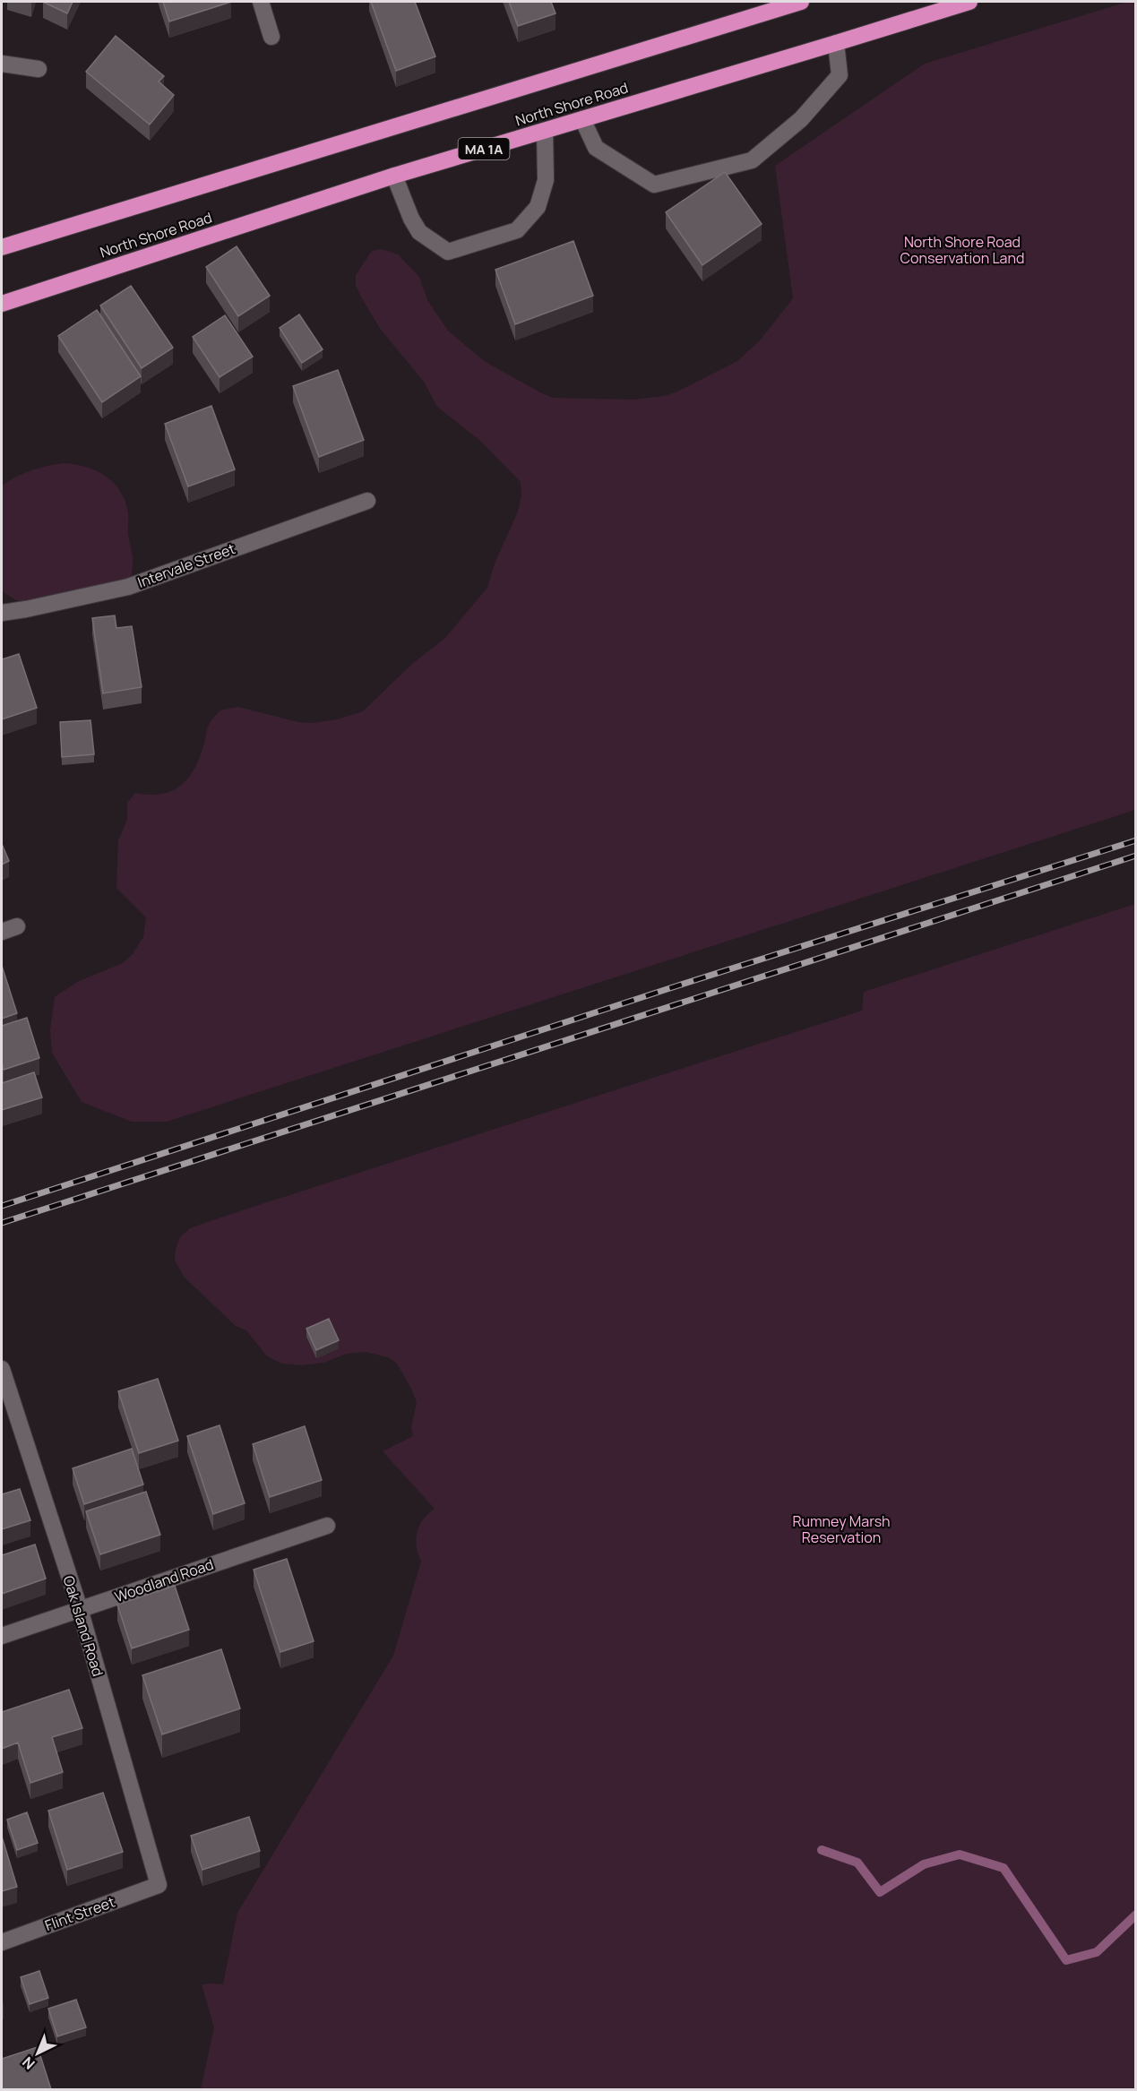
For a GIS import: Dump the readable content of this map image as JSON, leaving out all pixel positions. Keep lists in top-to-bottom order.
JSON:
{
  "streets": {
    "highway": ["North Shore Road", "MA 1A"],
    "street": [
      "Intervale Street",
      "Woodland Road",
      "Oak Island Road",
      "Flint Street"
    ]
  },
  "crossings": [
    ["Woodland Road", "Oak Island Road"],
    ["Oak Island Road", "Flint Street"]
  ],
  "parks": ["North Shore Road Conservation Land", "Rumney Marsh Reservation"],
  "north": "bottom left"
}
